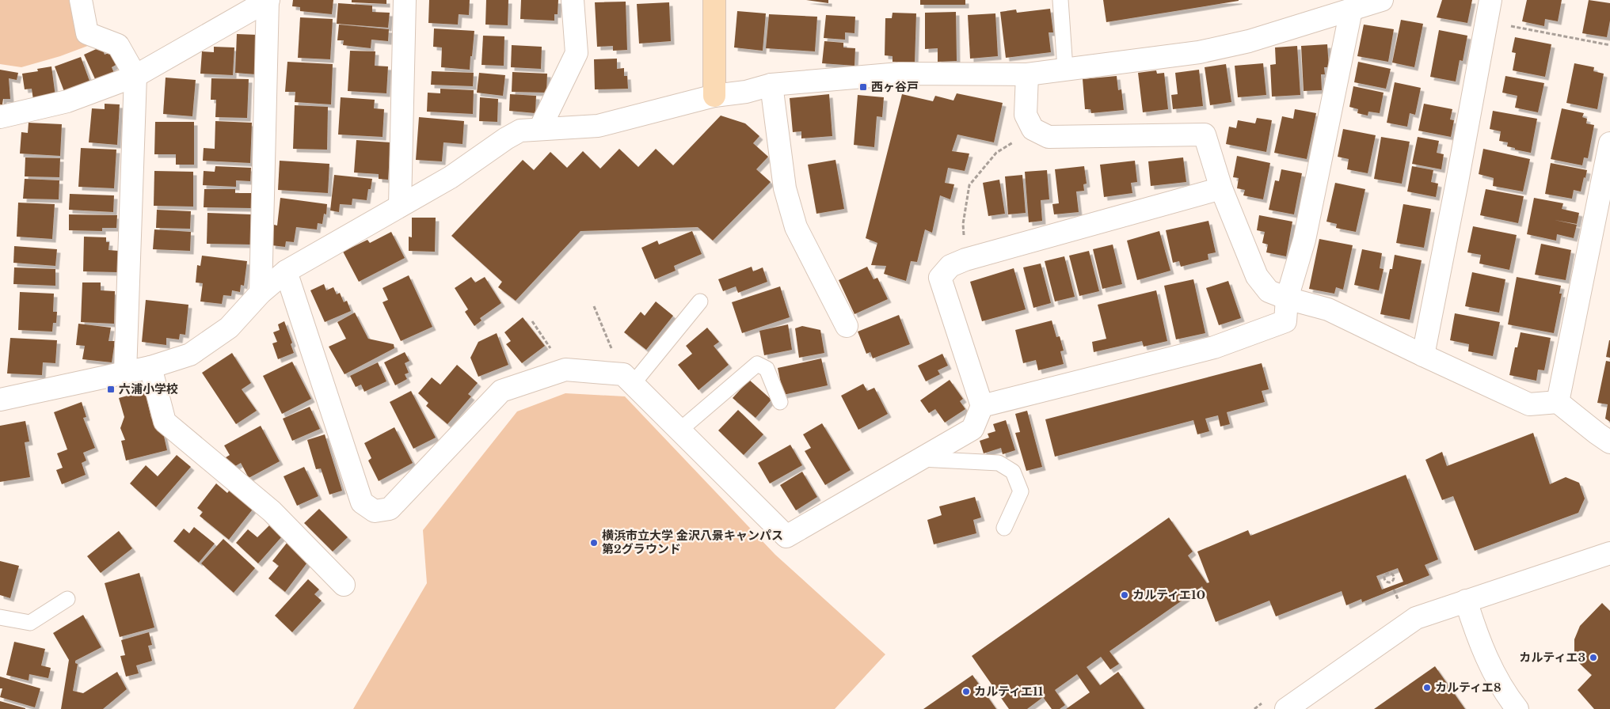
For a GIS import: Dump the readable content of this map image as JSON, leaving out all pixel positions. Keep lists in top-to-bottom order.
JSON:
{
  "places": {
    "transit": ["西ヶ谷戸", "六浦小学校"],
    "other": [
      "横浜市立大学 金沢八景キャンパス 第2グラウンド",
      "カルティエ10",
      "カルティエ3",
      "カルティエ8",
      "カルティエ11"
    ]
  }
}
